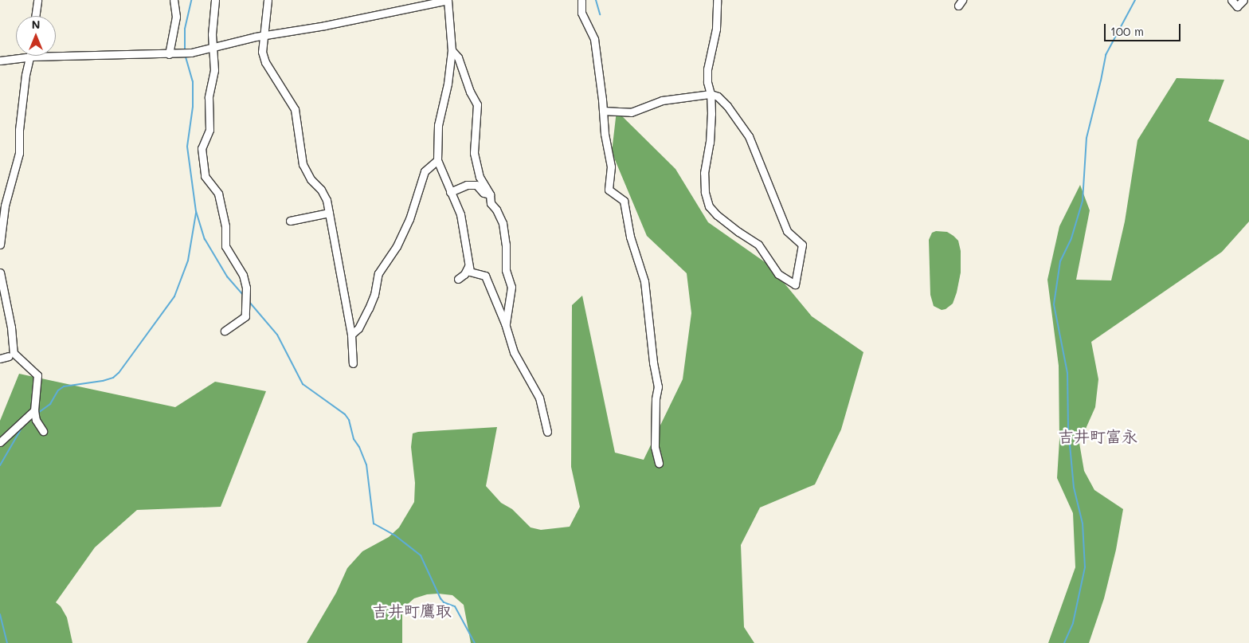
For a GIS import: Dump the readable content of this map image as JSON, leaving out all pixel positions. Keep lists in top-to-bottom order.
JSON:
{
  "districts": ["吉井町富永", "吉井町鷹取"],
  "scale_bar": "100 m",
  "north": "top"
}
